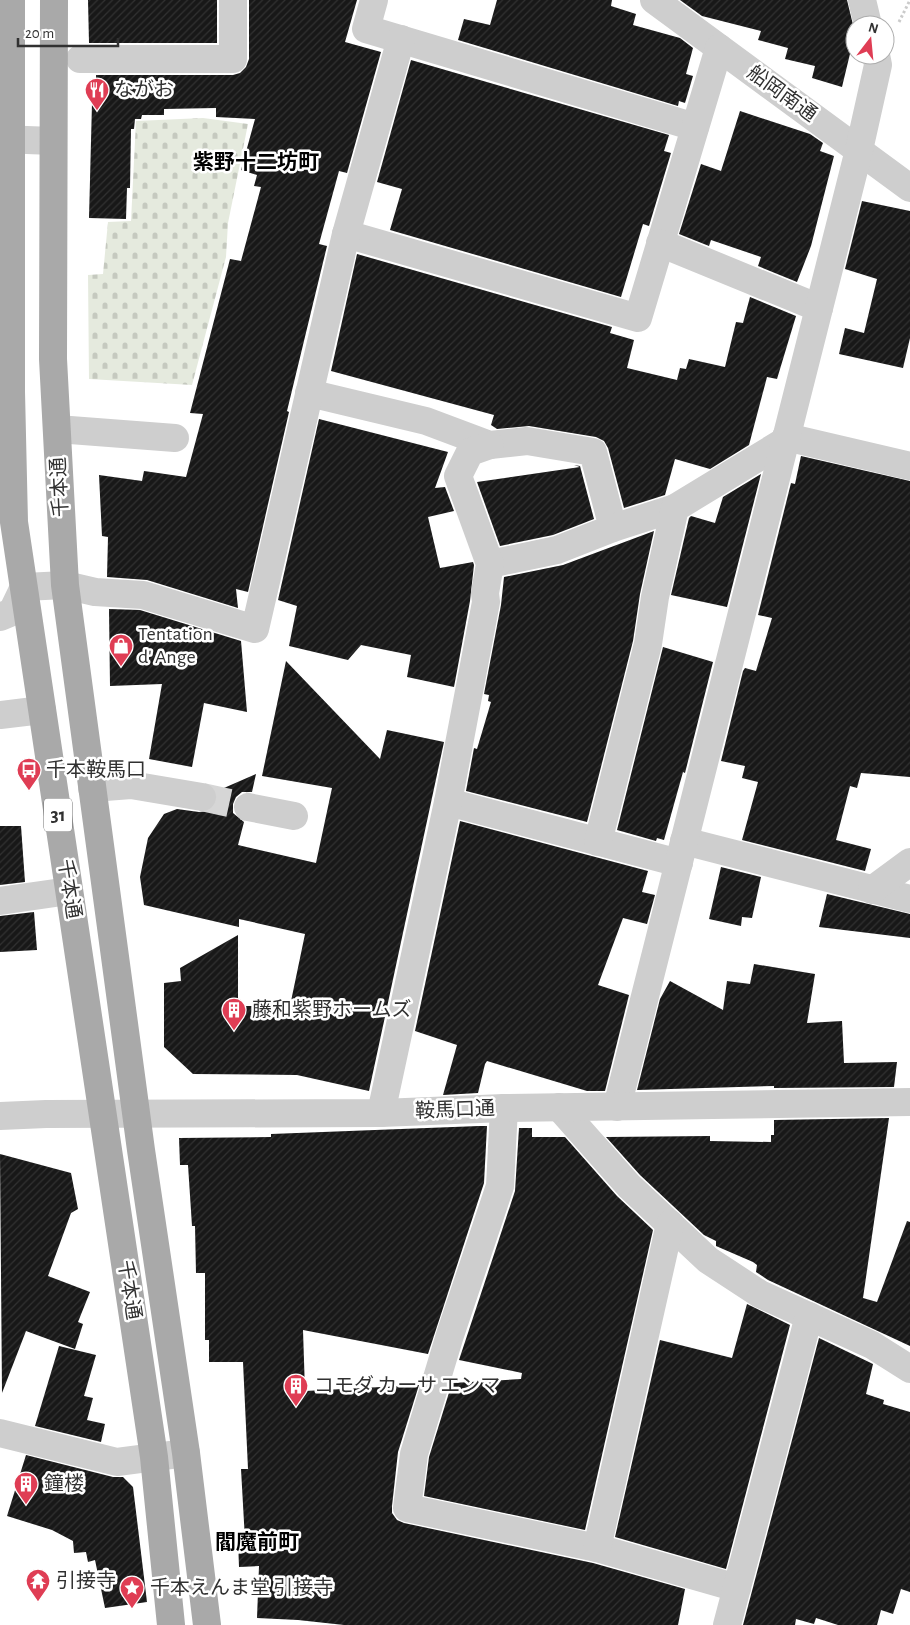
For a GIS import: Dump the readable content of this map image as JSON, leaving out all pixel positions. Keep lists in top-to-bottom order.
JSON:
{
  "streets": {
    "main road": ["千本通", "31"],
    "street": ["船岡南通", "鞍馬口通"]
  },
  "crossings": [
    ["千本通", "鞍馬口通"]
  ],
  "districts": ["紫野十二坊町", "閻魔前町"],
  "places": {
    "restaurant": ["ながお"],
    "shop": ["Tentation d' Ange"],
    "bus stop": ["千本鞍馬口"],
    "building": ["藤和紫野ホームズ", "コモダ カーサ エンマ", "鐘楼"],
    "temple": ["引接寺"],
    "place": ["千本えんま堂 引接寺"]
  },
  "scale_bar": "20 m",
  "north": "top"
}
